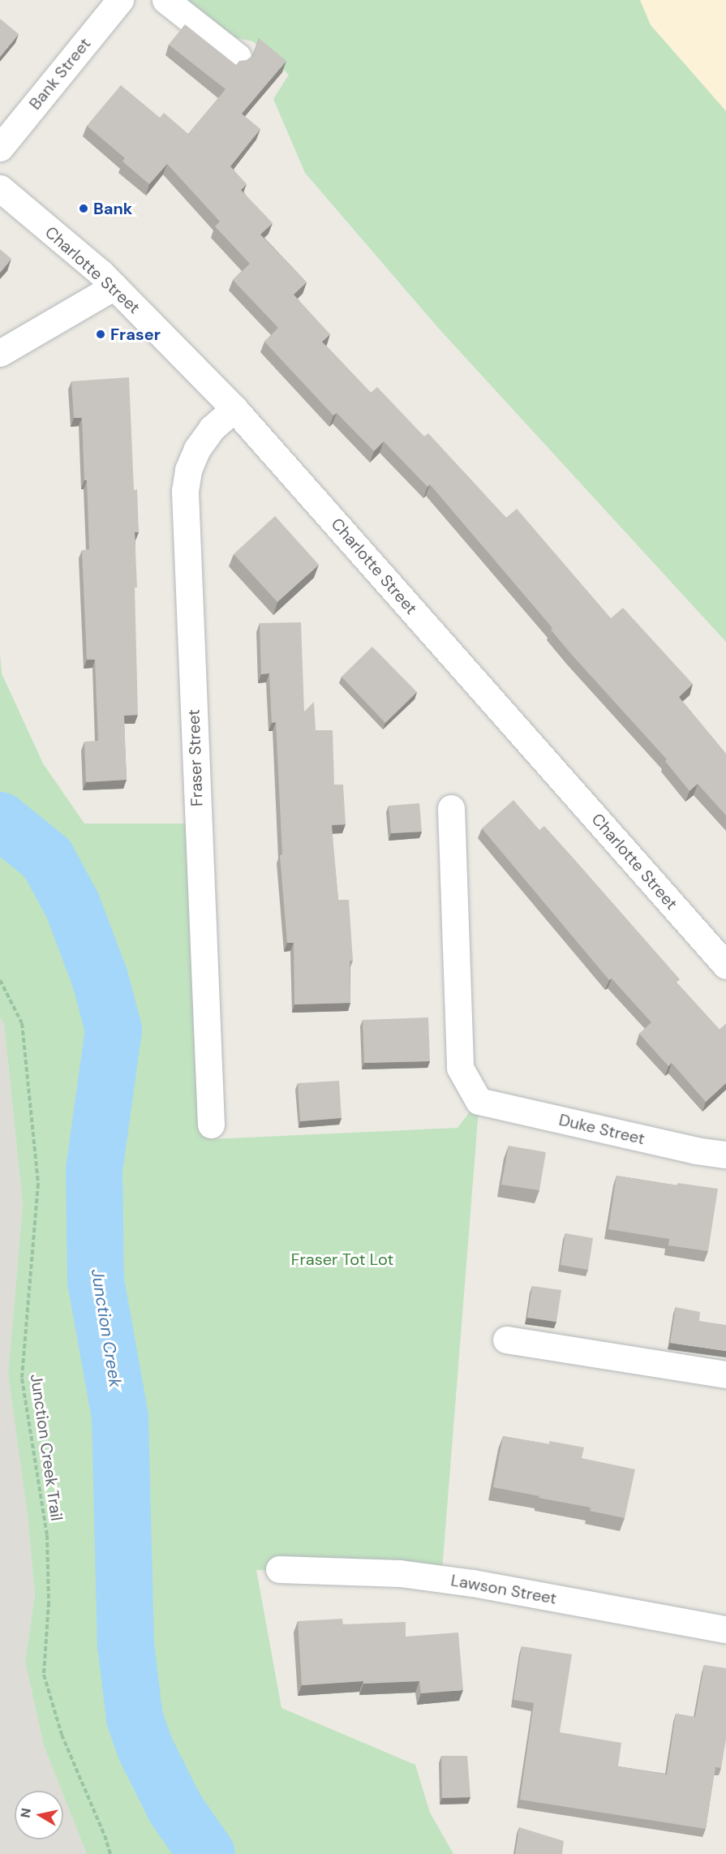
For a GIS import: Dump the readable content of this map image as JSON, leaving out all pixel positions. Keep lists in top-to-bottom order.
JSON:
{
  "streets": {
    "street": [
      "Bank Street",
      "Charlotte Street",
      "Fraser Street",
      "Duke Street",
      "Lawson Street"
    ],
    "path": ["Junction Creek Trail"]
  },
  "crossings": [
    ["Charlotte Street", "Fraser Street"]
  ],
  "water": ["Junction Creek"],
  "parks": ["Fraser Tot Lot"],
  "places": ["Bank", "Fraser"],
  "north": "left"
}
